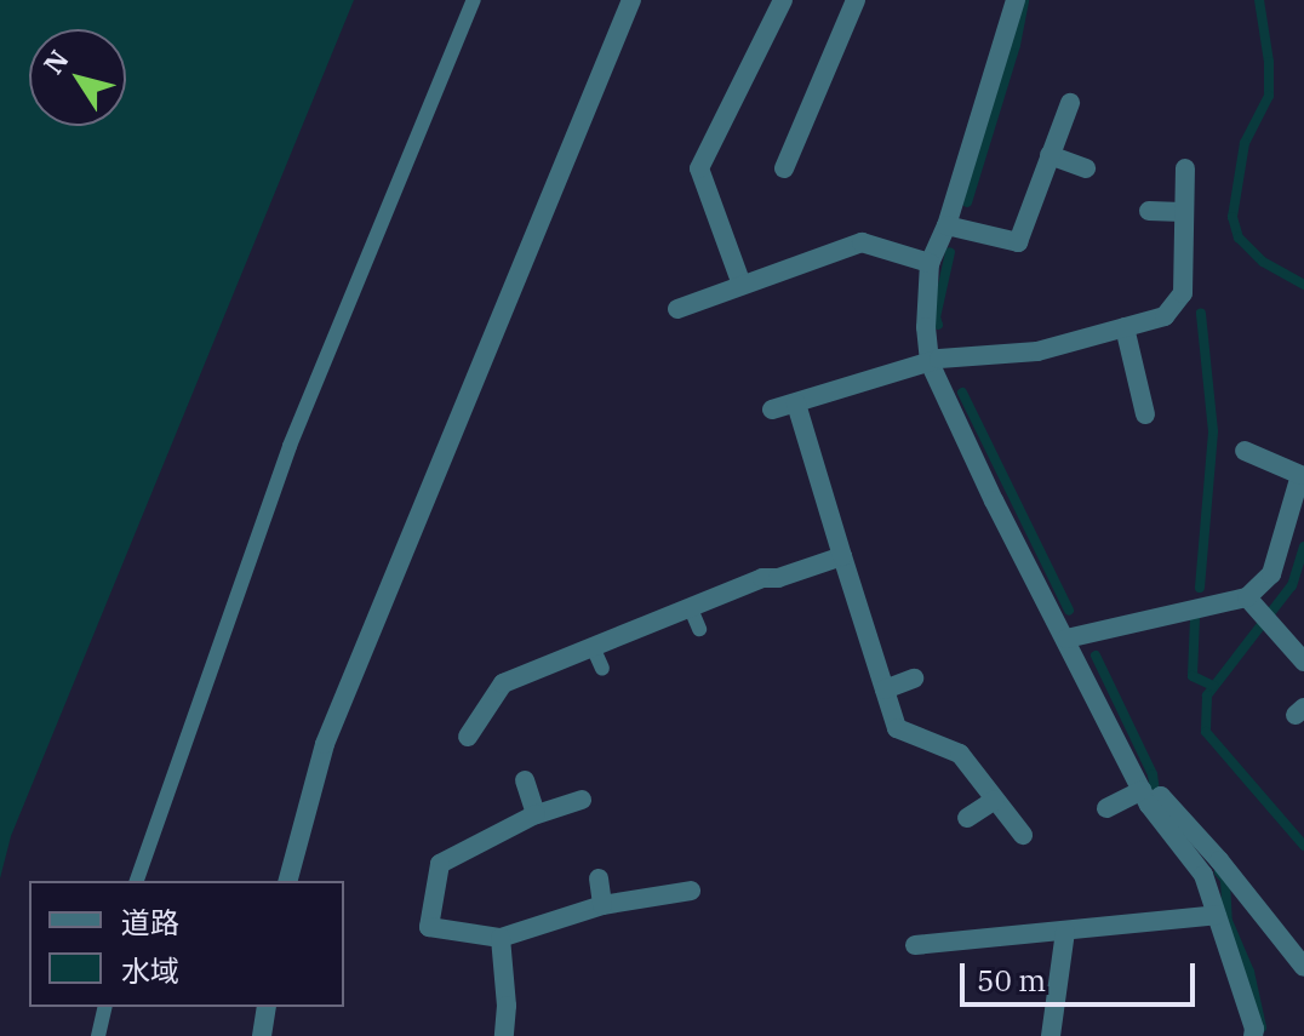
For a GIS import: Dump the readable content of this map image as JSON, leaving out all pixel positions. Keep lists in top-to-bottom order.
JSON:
{
  "legend": ["道路", "水域"],
  "scale_bar": "50 m",
  "north": "top left"
}
